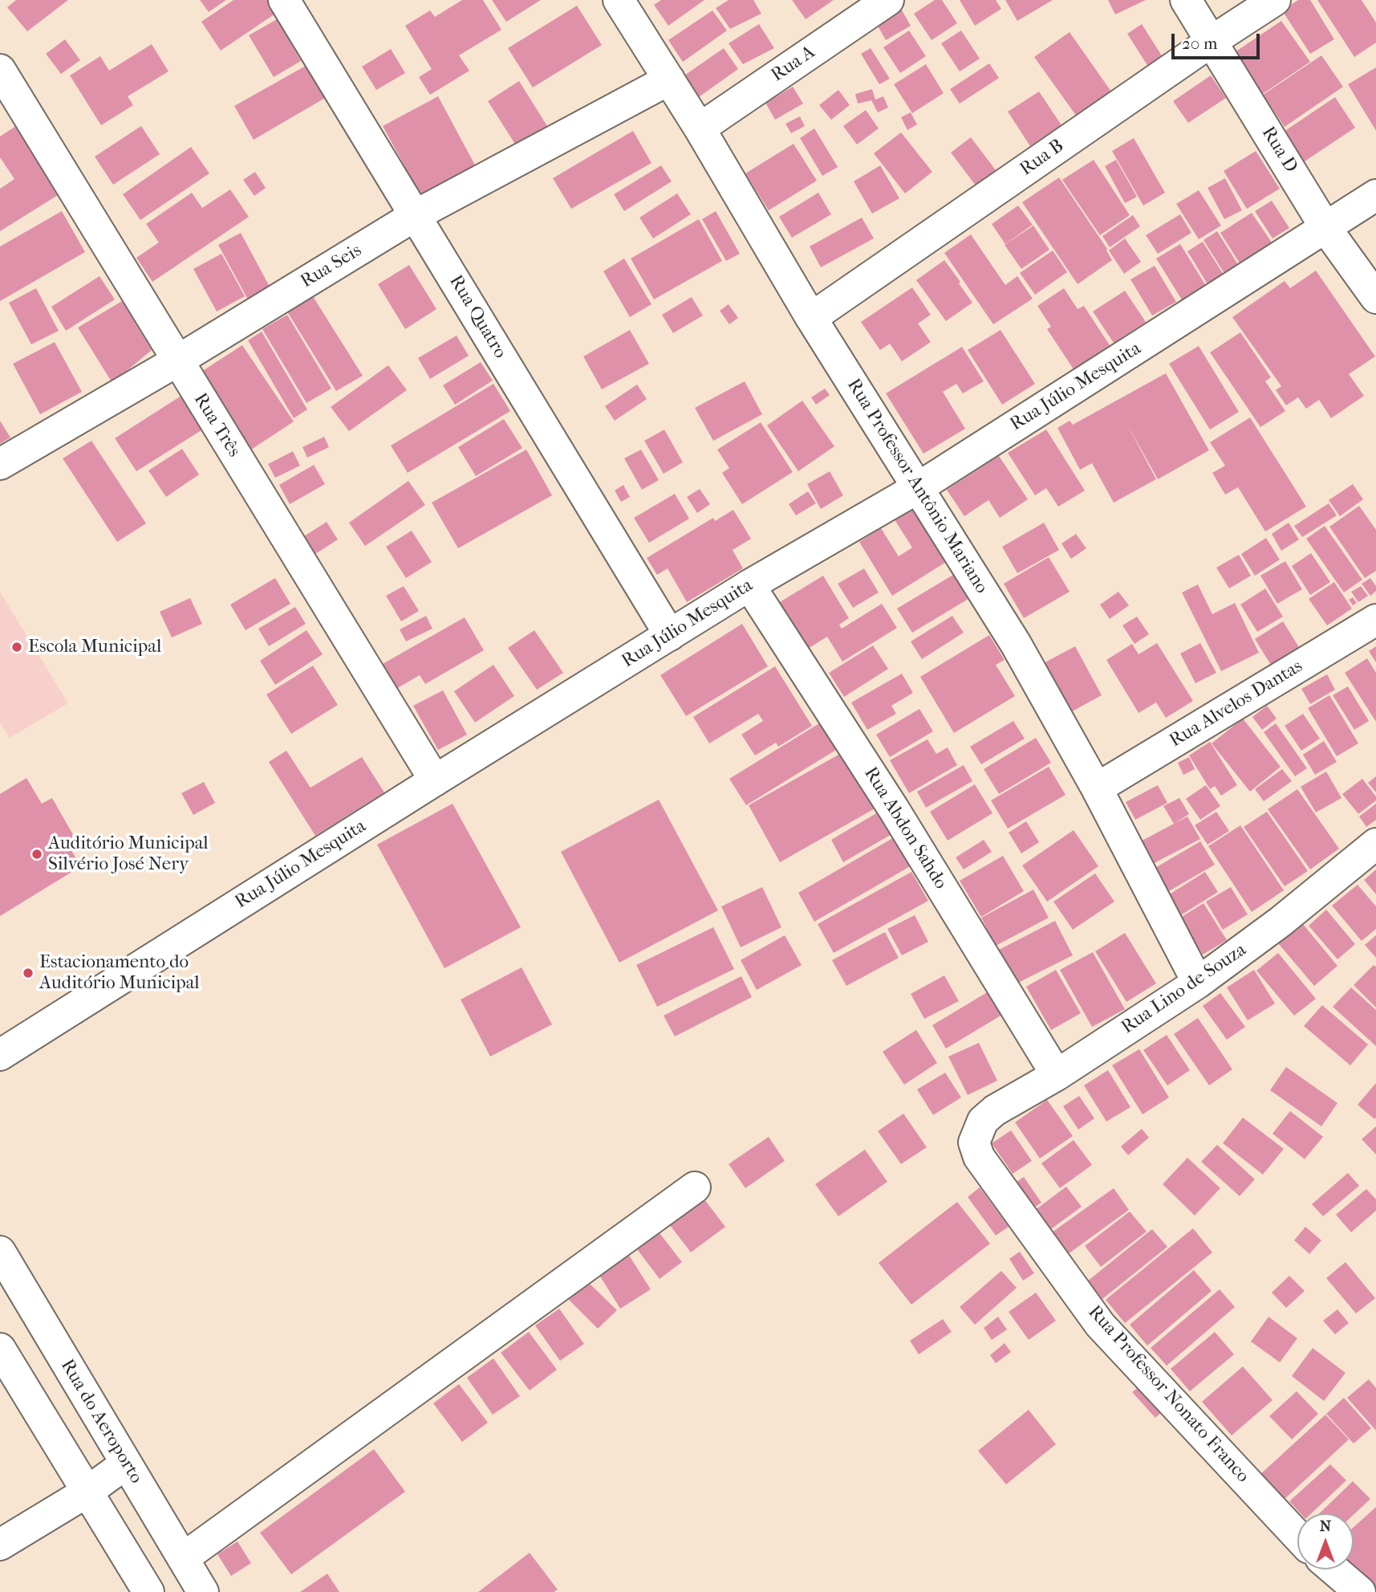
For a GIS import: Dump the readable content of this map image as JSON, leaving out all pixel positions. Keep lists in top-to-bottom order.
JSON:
{
  "streets": {
    "street": [
      "Rua A",
      "Rua D",
      "Rua B",
      "Rua Seis",
      "Rua Quatro",
      "Rua Júlio Mesquita",
      "Rua Três",
      "Rua Professor Antônio Mariano",
      "Rua Alvelos Dantas",
      "Rua Abdon Sahdo",
      "Rua Lino de Souza",
      "Rua Professor Nonato Franco",
      "Rua do Aeroporto"
    ]
  },
  "crossings": [
    ["Rua A", "Rua Professor Antônio Mariano"],
    ["Rua D", "Rua B"],
    ["Rua D", "Rua Júlio Mesquita"],
    ["Rua B", "Rua Professor Antônio Mariano"],
    ["Rua Seis", "Rua Quatro"],
    ["Rua Seis", "Rua Três"],
    ["Rua Seis", "Rua Professor Antônio Mariano"],
    ["Rua Quatro", "Rua Júlio Mesquita"],
    ["Rua Júlio Mesquita", "Rua Três"],
    ["Rua Júlio Mesquita", "Rua Professor Antônio Mariano"],
    ["Rua Júlio Mesquita", "Rua Abdon Sahdo"],
    ["Rua Professor Antônio Mariano", "Rua Alvelos Dantas"],
    ["Rua Professor Antônio Mariano", "Rua Lino de Souza"],
    ["Rua Abdon Sahdo", "Rua Lino de Souza"],
    ["Rua Lino de Souza", "Rua Professor Nonato Franco"]
  ],
  "places": ["Escola Municipal", "Auditório Municipal Silvério José Nery", "Estacionamento do Auditório Municipal"],
  "scale_bar": "20 m",
  "north": "top"
}
